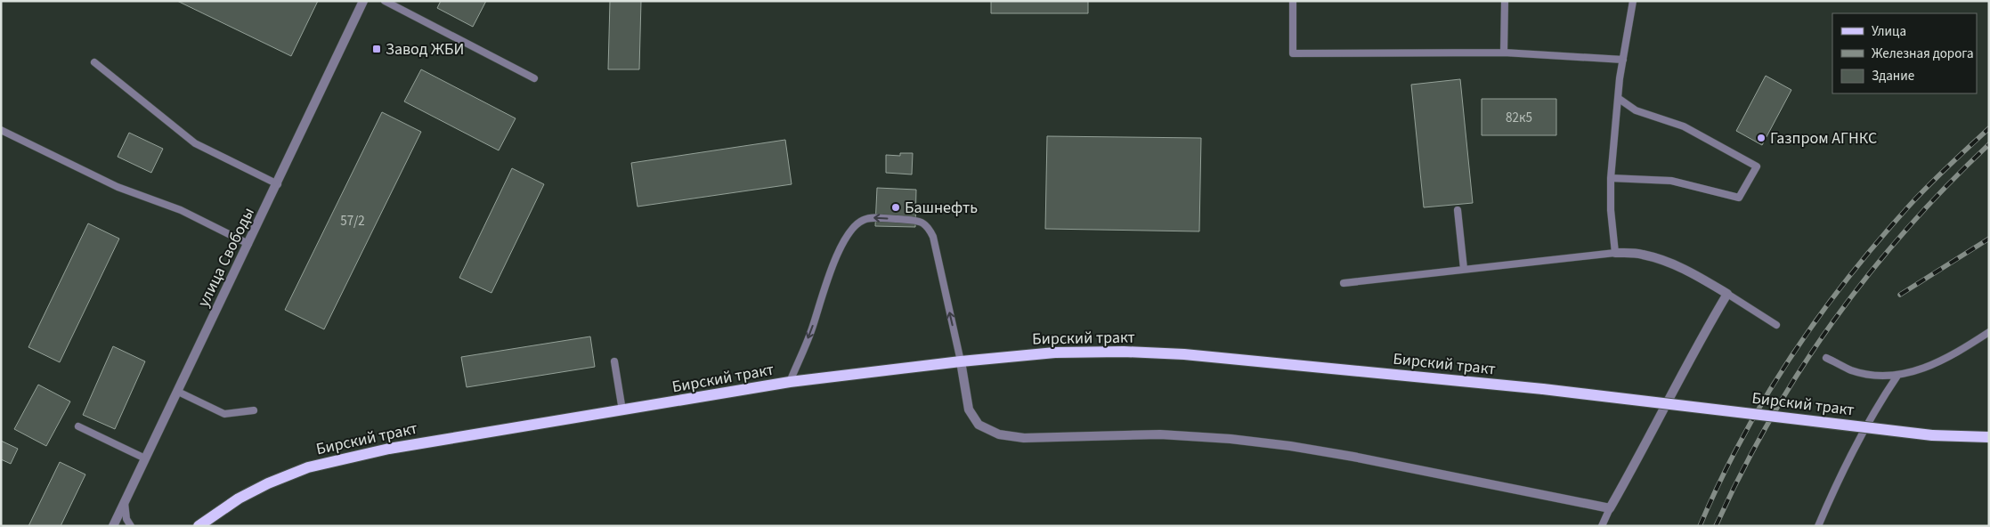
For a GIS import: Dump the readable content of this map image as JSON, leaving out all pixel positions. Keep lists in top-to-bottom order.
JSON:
{
  "streets": {
    "main road": ["Бирский тракт"],
    "street": ["улица Свободы"]
  },
  "places": {
    "transit": ["Завод ЖБИ"],
    "other": ["Газпром АГНКС", "Башнефть"]
  },
  "house_numbers": ["82к5", "57/2"],
  "legend": ["Улица", "Железная дорога", "Здание"]
}
